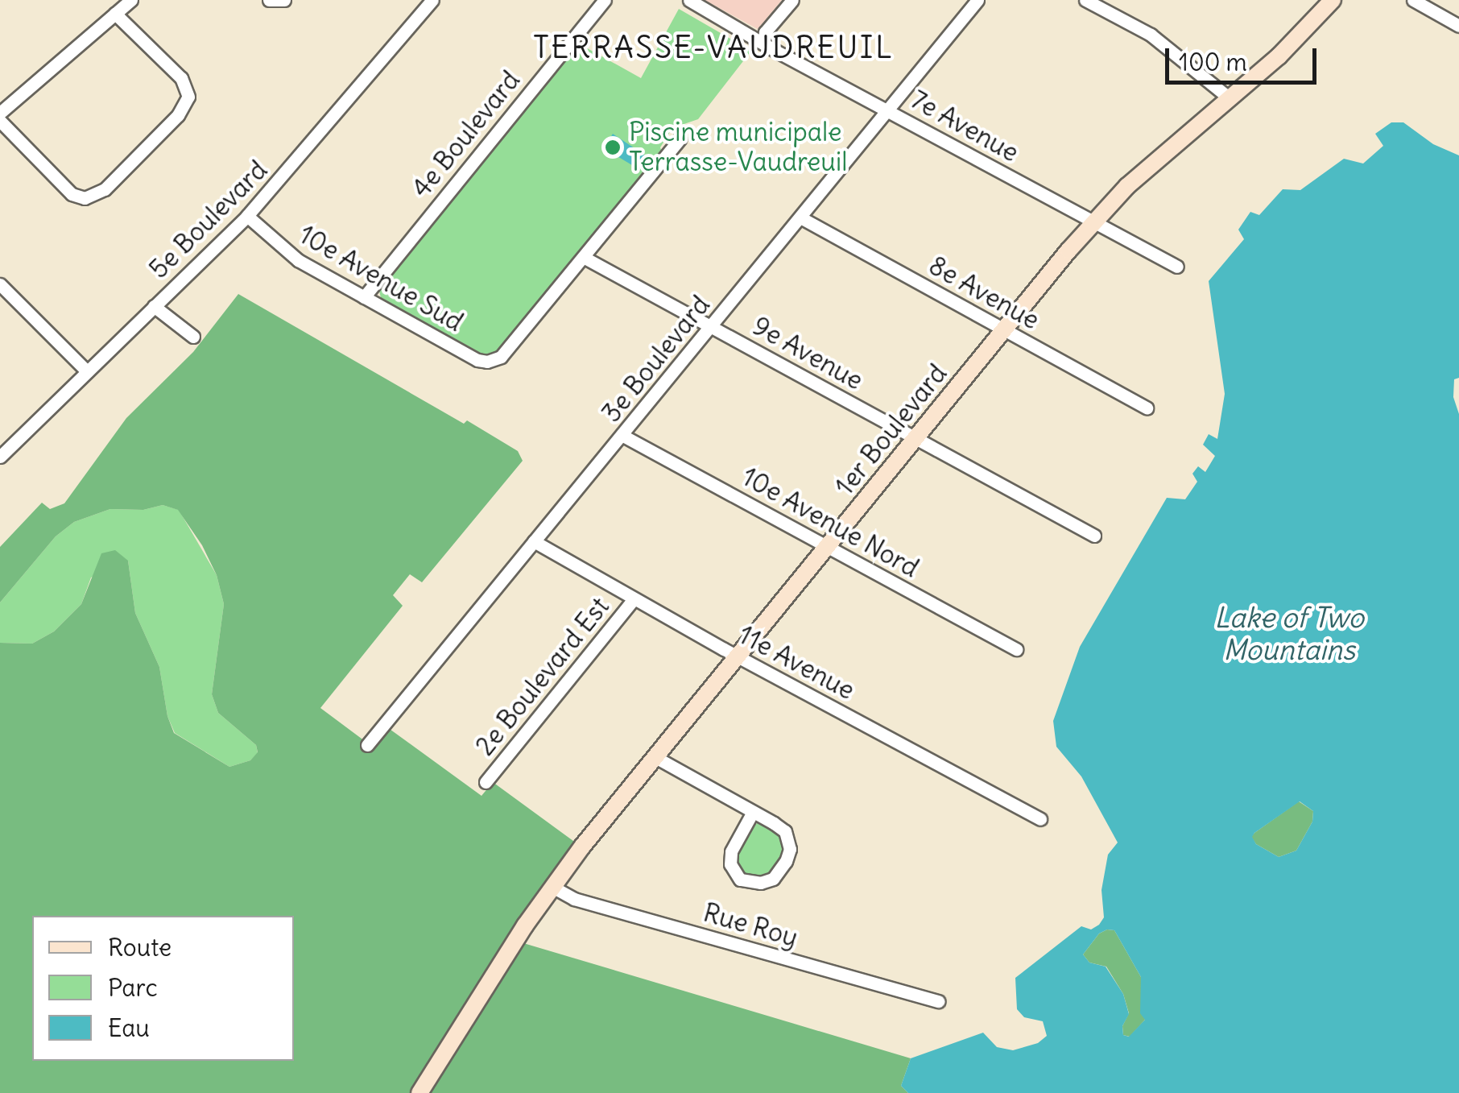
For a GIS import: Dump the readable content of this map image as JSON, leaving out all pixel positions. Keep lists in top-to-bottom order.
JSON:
{
  "streets": {
    "street": [
      "7e Avenue",
      "4e Boulevard",
      "5e Boulevard",
      "10e Avenue Sud",
      "8e Avenue",
      "9e Avenue",
      "3e Boulevard",
      "1er Boulevard",
      "10e Avenue Nord",
      "11e Avenue",
      "2e Boulevard Est",
      "Rue Roy"
    ]
  },
  "crossings": [
    ["7e Avenue", "3e Boulevard"],
    ["7e Avenue", "1er Boulevard"],
    ["4e Boulevard", "10e Avenue Sud"],
    ["5e Boulevard", "10e Avenue Sud"],
    ["10e Avenue Sud", "9e Avenue"],
    ["8e Avenue", "3e Boulevard"],
    ["8e Avenue", "1er Boulevard"],
    ["9e Avenue", "3e Boulevard"],
    ["9e Avenue", "1er Boulevard"],
    ["3e Boulevard", "10e Avenue Nord"],
    ["3e Boulevard", "11e Avenue"],
    ["1er Boulevard", "10e Avenue Nord"],
    ["1er Boulevard", "11e Avenue"],
    ["1er Boulevard", "Rue Roy"],
    ["11e Avenue", "2e Boulevard Est"]
  ],
  "districts": ["TERRASSE-VAUDREUIL"],
  "water": ["Lake of Two Mountains"],
  "places": ["Piscine municipale Terrasse-Vaudreuil"],
  "legend": ["Route", "Parc", "Eau"],
  "scale_bar": "100 m"
}
